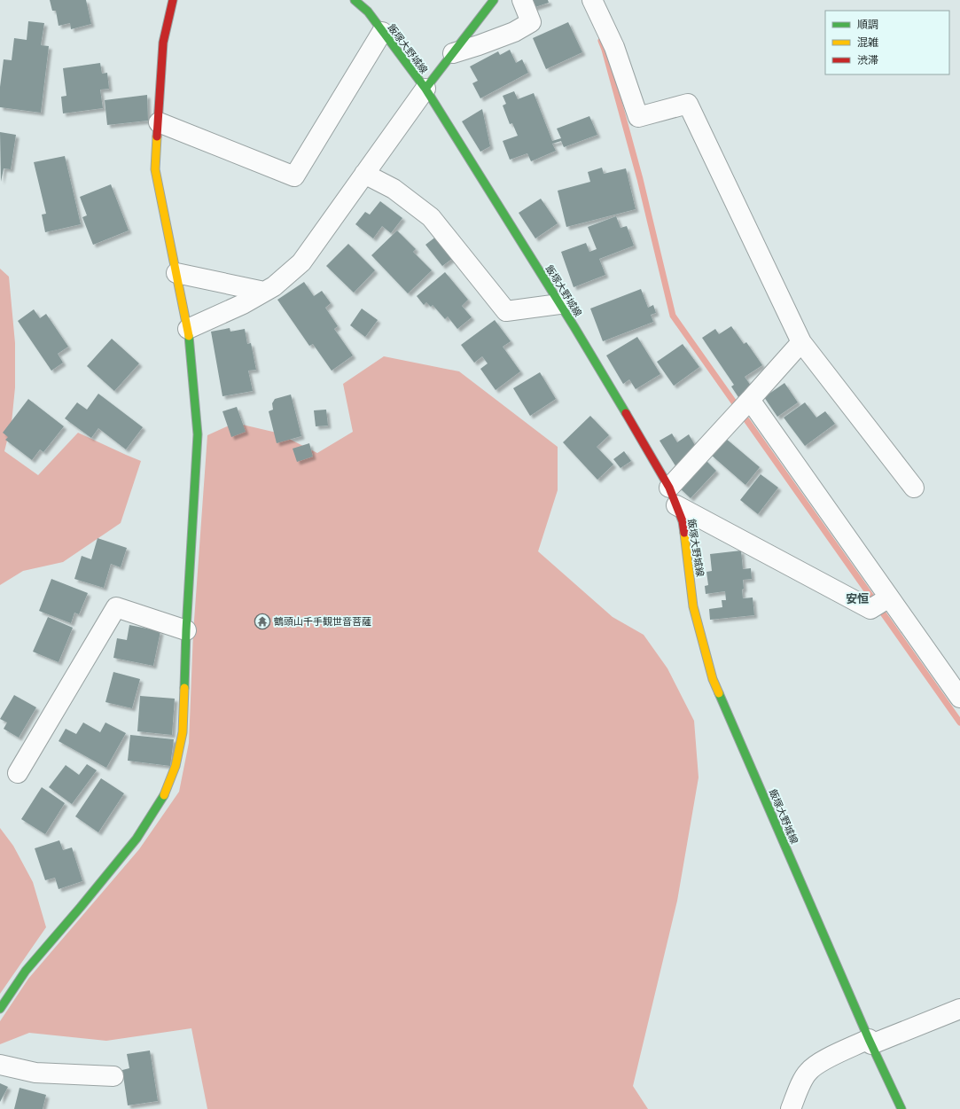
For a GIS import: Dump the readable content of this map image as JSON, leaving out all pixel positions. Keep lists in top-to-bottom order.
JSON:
{
  "streets": {
    "main road": ["飯塚大野城線"]
  },
  "districts": ["安恒"],
  "places": {
    "temple": ["鶴頭山千手観世音菩薩"]
  },
  "legend": ["順調", "混雑", "渋滞"]
}
